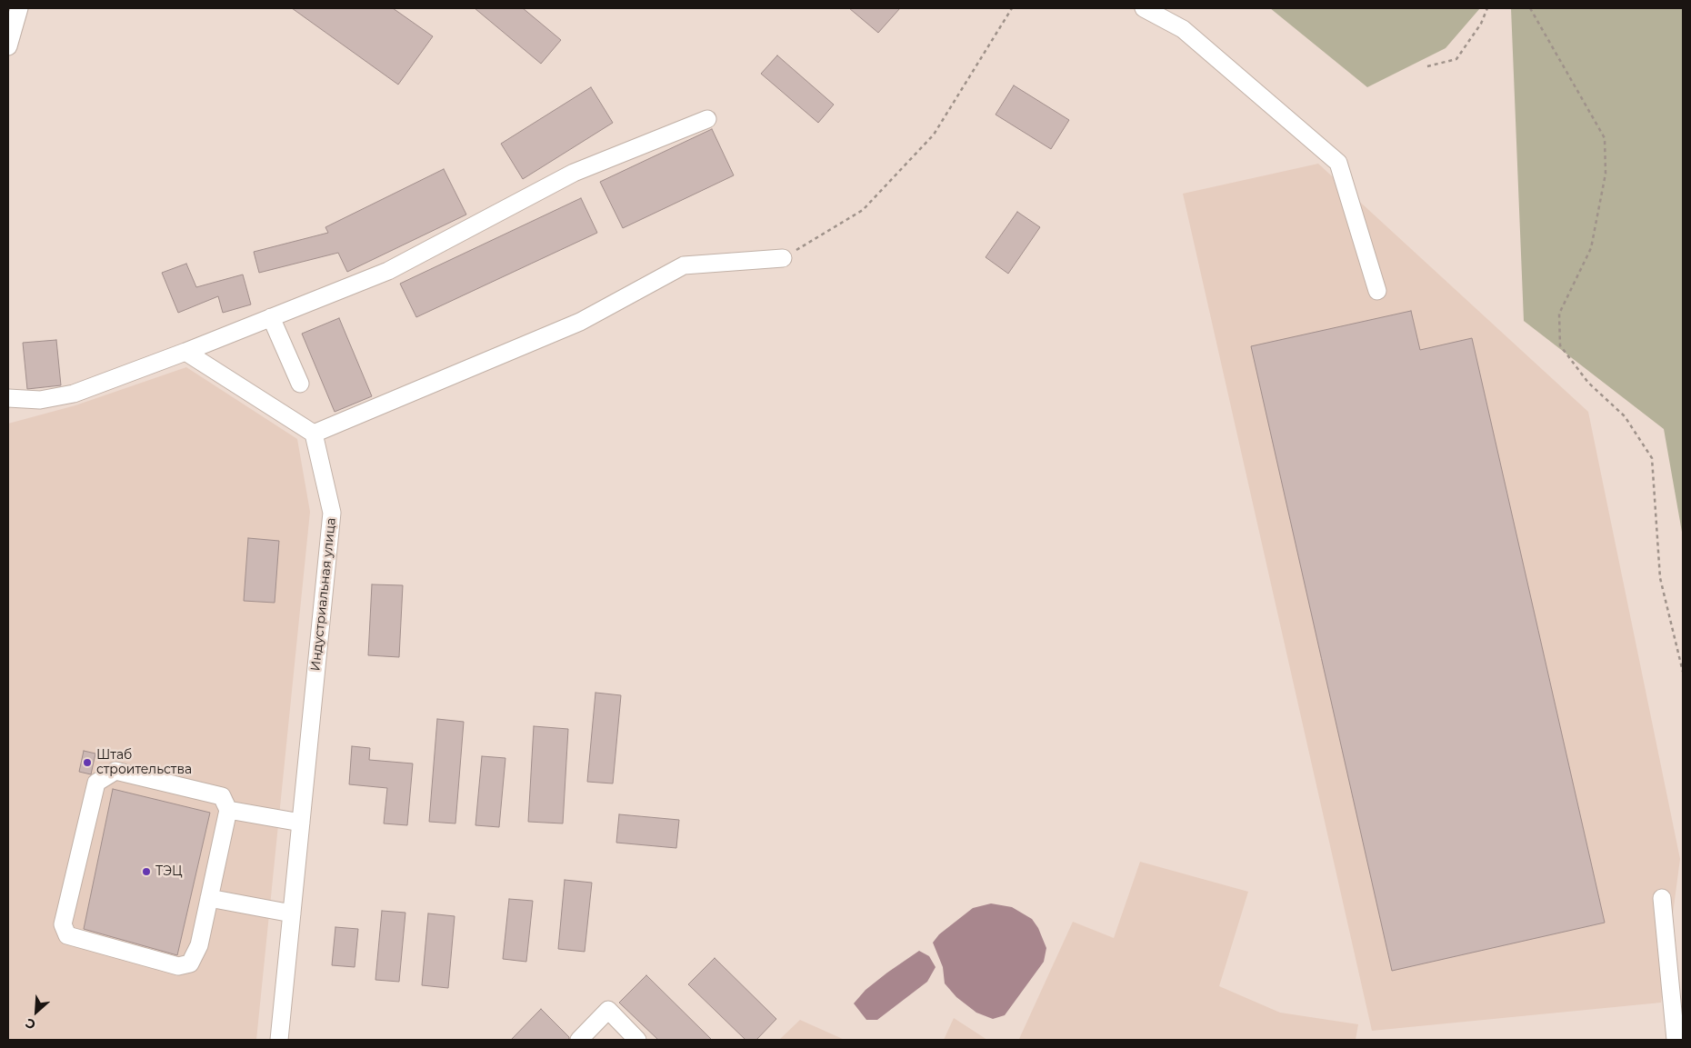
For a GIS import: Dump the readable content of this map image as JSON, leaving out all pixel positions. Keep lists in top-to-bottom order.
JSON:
{
  "streets": {
    "street": ["Индустриальная улица"]
  },
  "places": ["Штаб строительства", "ТЭЦ"],
  "north": "bottom left"
}
